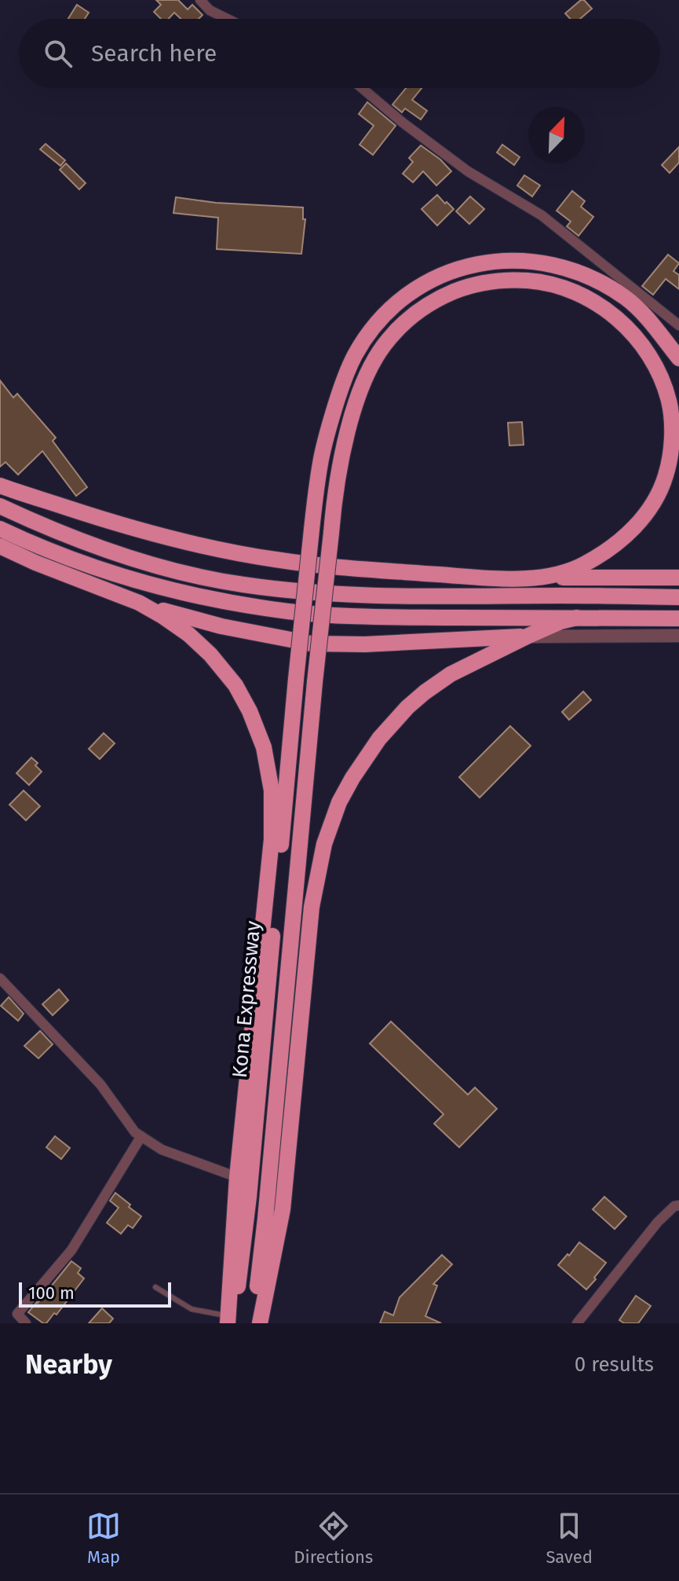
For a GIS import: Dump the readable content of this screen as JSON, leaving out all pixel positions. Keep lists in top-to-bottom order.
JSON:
{
  "streets": {
    "highway": ["Kona Expressway"]
  },
  "scale_bar": "100 m",
  "north": "top right",
  "page": {
    "search": "Search here",
    "scale": "100 m",
    "heading": ["Nearby", "0 results"],
    "nav": ["Map", "Directions", "Saved"]
  }
}
